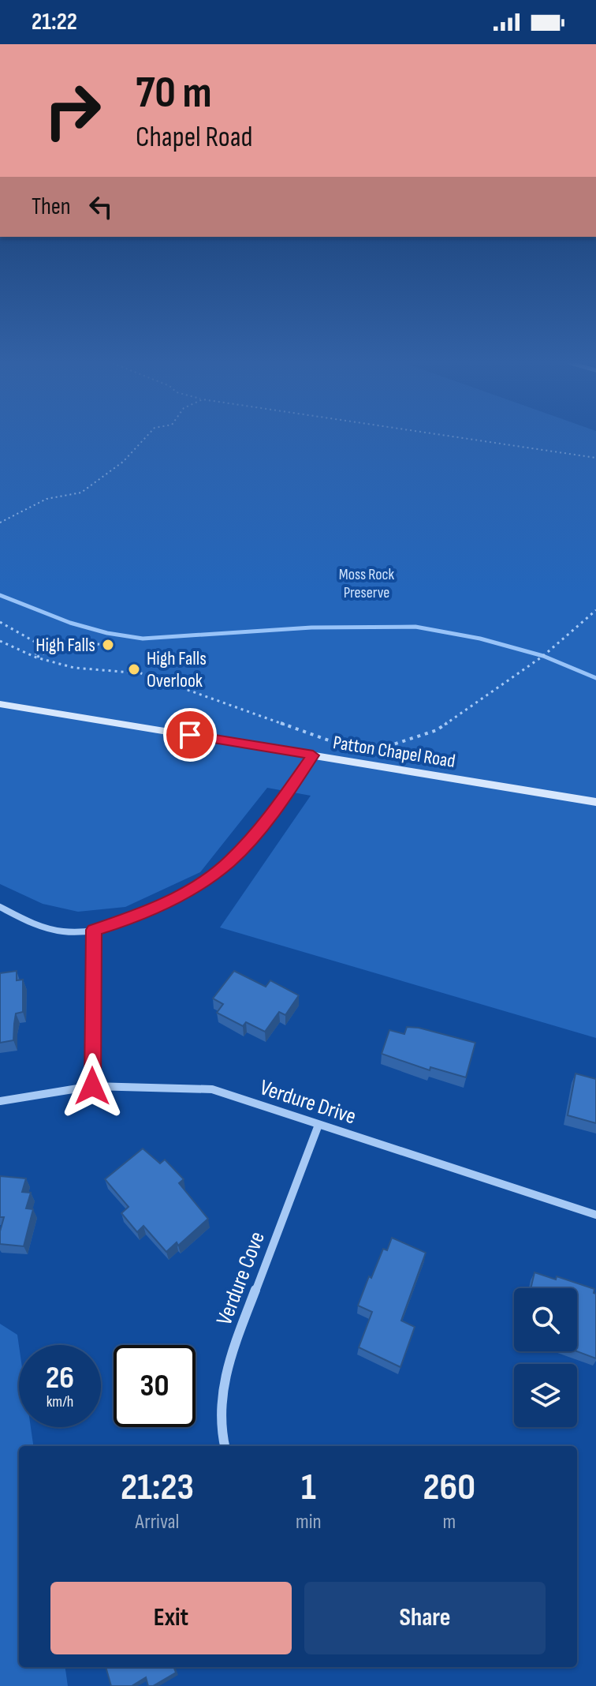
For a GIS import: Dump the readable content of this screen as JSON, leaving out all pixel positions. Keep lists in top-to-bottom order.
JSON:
{
  "streets": {
    "street": ["Patton Chapel Road", "Verdure Drive", "Verdure Cove"]
  },
  "crossings": [
    ["Verdure Drive", "Verdure Cove"]
  ],
  "parks": ["Moss Rock Preserve"],
  "places": ["High Falls", "High Falls Overlook"],
  "page": {
    "status": "21:22",
    "turn": ["70 m", "Chapel Road"],
    "then": "Then",
    "speed": "26 km/h",
    "limit": "30",
    "eta": [
      "21:23",
      "Arrival",
      "1",
      "min",
      "260",
      "m"
    ],
    "buttons": ["Exit", "Share"]
  }
}
